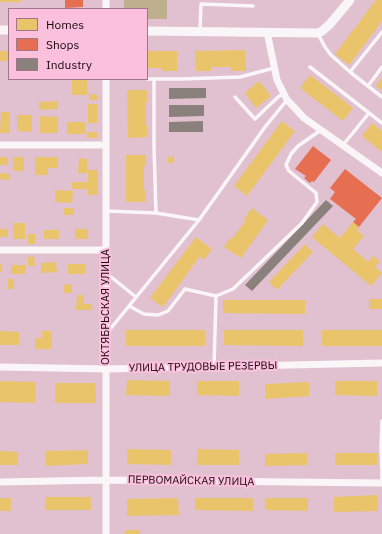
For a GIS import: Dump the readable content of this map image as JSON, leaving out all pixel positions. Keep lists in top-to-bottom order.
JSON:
{
  "streets": {
    "street": ["ОКТЯБРЬСКАЯ УЛИЦА", "УЛИЦА ТРУДОВЫЕ РЕЗЕРВЫ", "ПЕРВОМАЙСКАЯ УЛИЦА"]
  },
  "crossings": [
    ["ОКТЯБРЬСКАЯ УЛИЦА", "УЛИЦА ТРУДОВЫЕ РЕЗЕРВЫ"],
    ["ОКТЯБРЬСКАЯ УЛИЦА", "ПЕРВОМАЙСКАЯ УЛИЦА"]
  ],
  "legend": ["Homes", "Shops", "Industry"]
}
